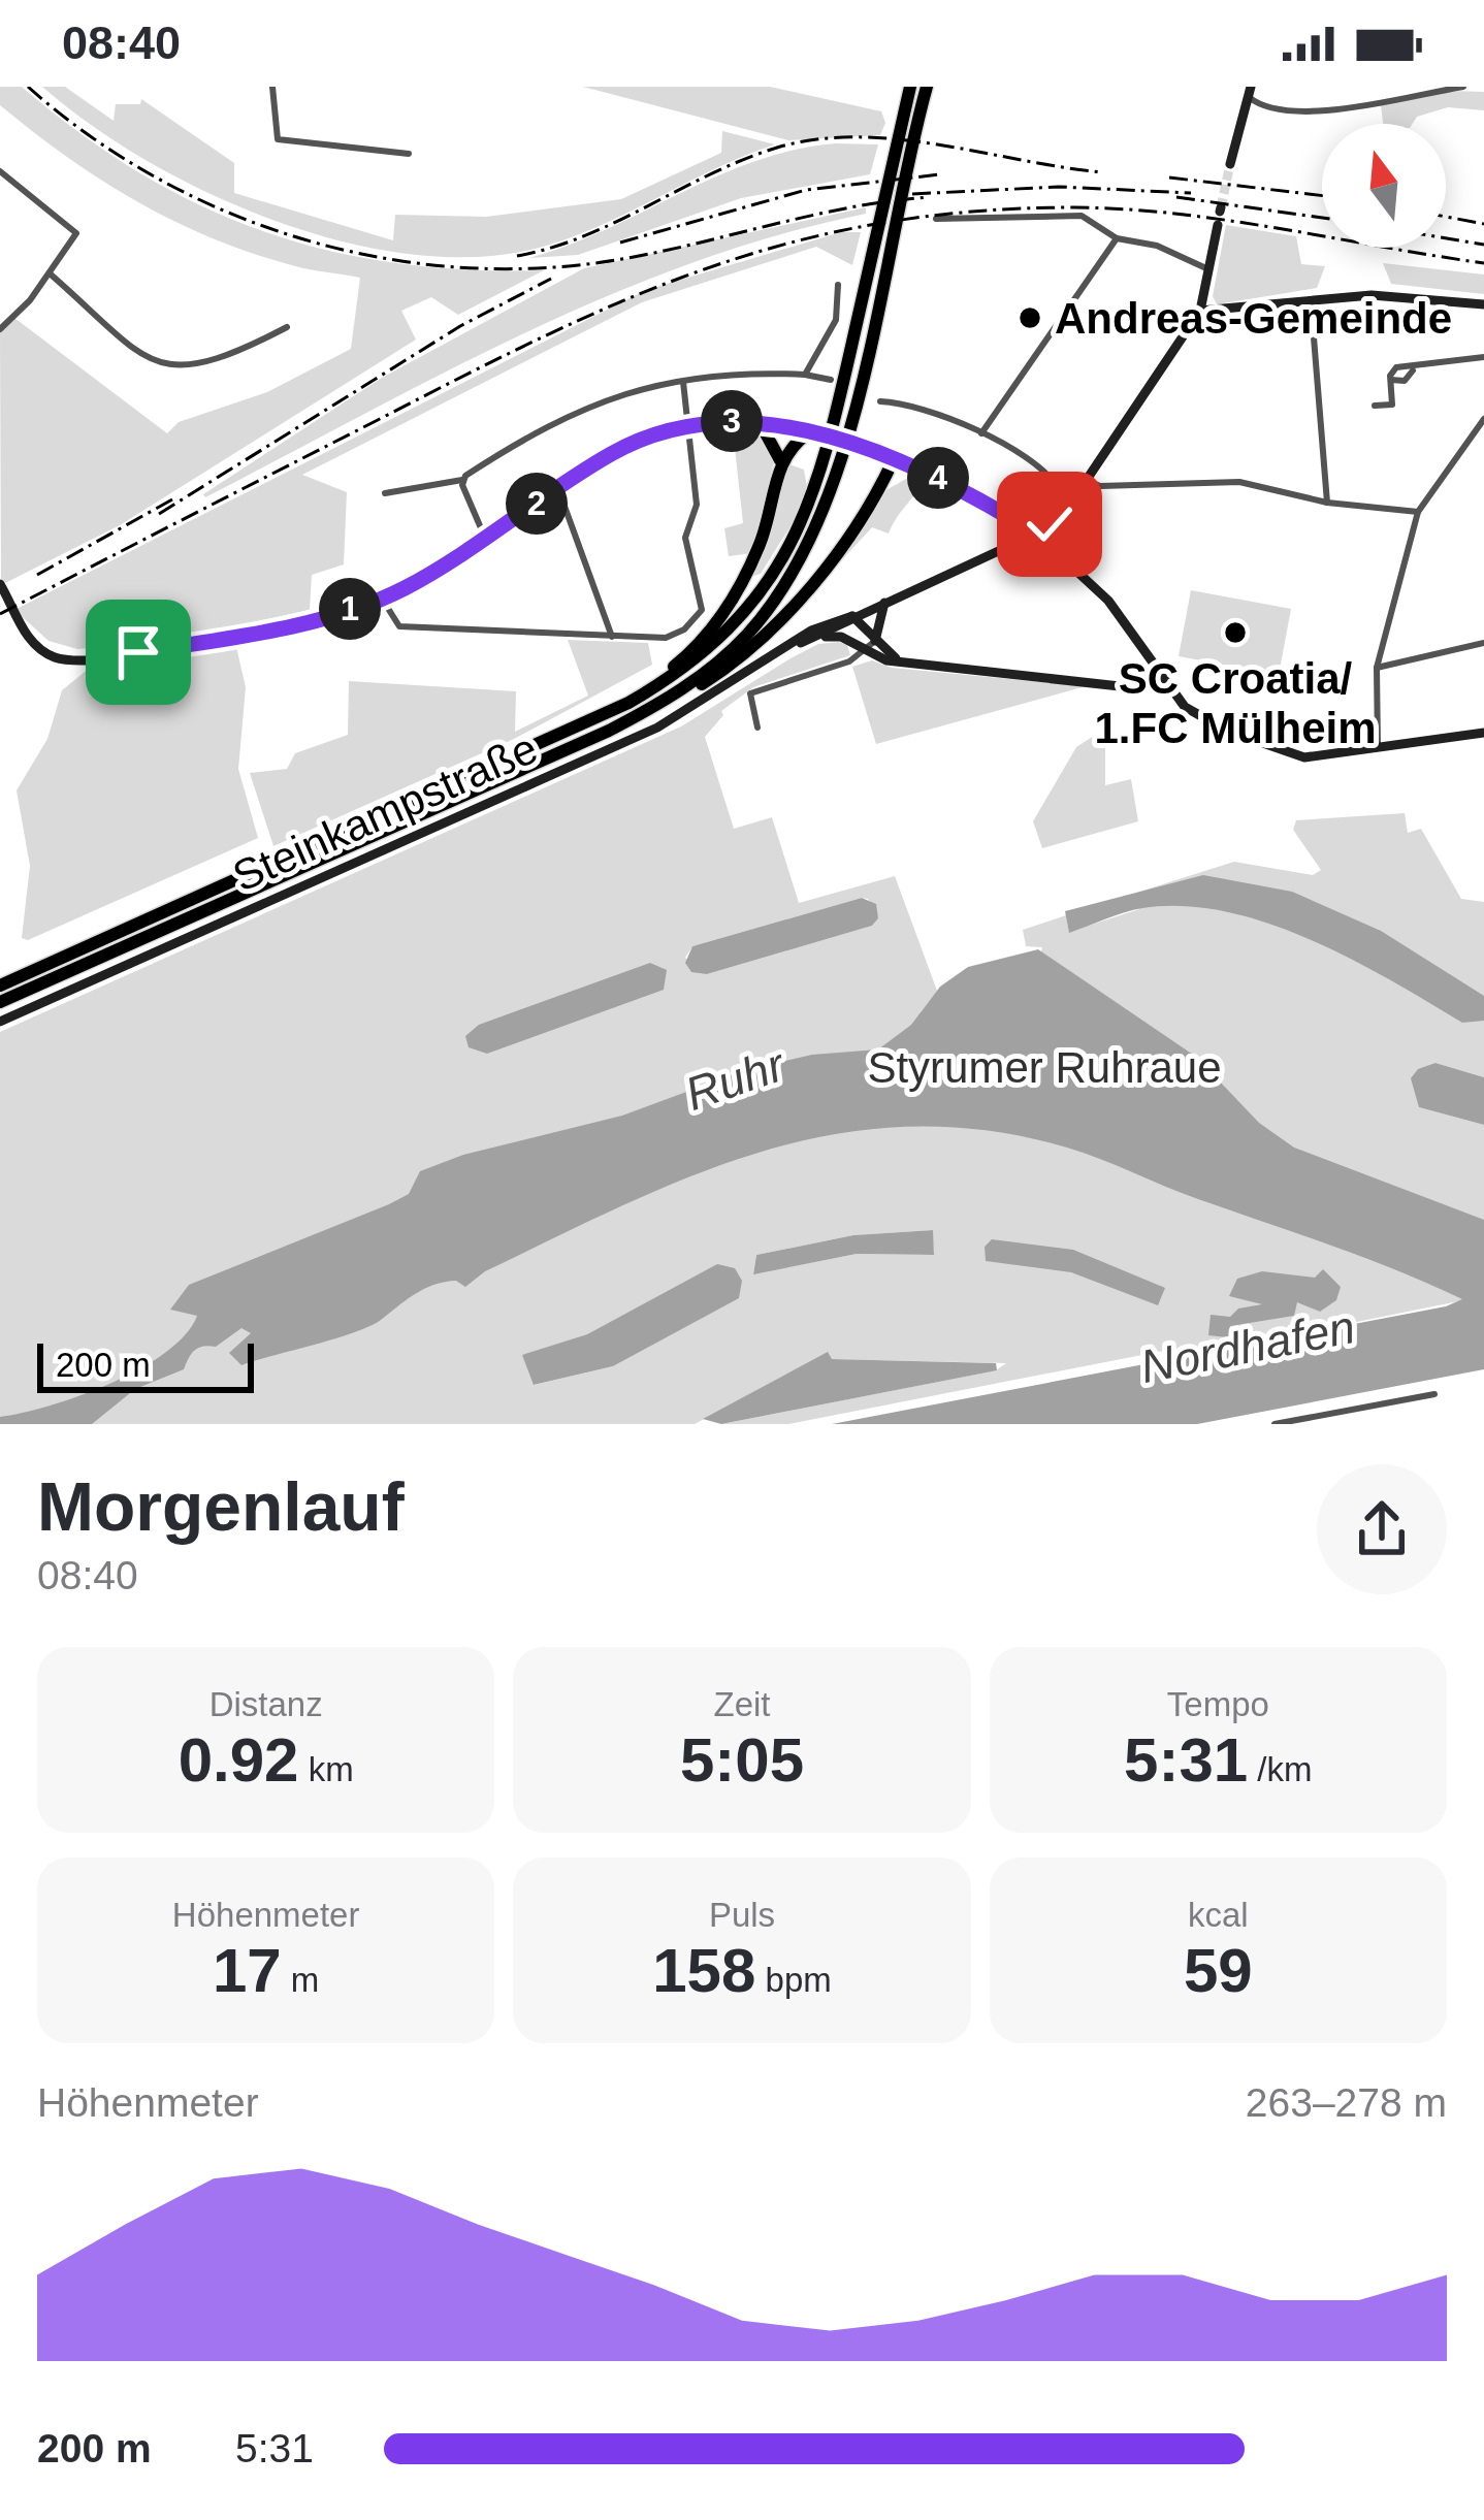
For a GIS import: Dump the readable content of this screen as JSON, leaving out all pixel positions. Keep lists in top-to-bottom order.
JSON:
{
  "streets": {
    "street": ["Steinkampstraße"]
  },
  "water": ["Ruhr", "Nordhafen"],
  "parks": ["Styrumer Ruhraue"],
  "places": ["Andreas-Gemeinde", "SC Croatia/ 1.FC Mülheim"],
  "scale_bar": "200 m",
  "north": "top",
  "page": {
    "status": "08:40",
    "pins": [
      "3",
      "4",
      "2",
      "1"
    ],
    "scale": "200 m",
    "heading": ["Morgenlauf", "08:40"],
    "stats": [
      ["Distanz", "0.92 km"],
      ["Zeit", "5:05"],
      ["Tempo", "5:31 /km"],
      ["Höhenmeter", "17 m"],
      ["Puls", "158 bpm"],
      ["kcal", "59"]
    ],
    "chart": ["Höhenmeter", "263–278 m"],
    "list": [
      {
        "name": "200 m",
        "note": "5:31"
      }
    ]
  }
}
